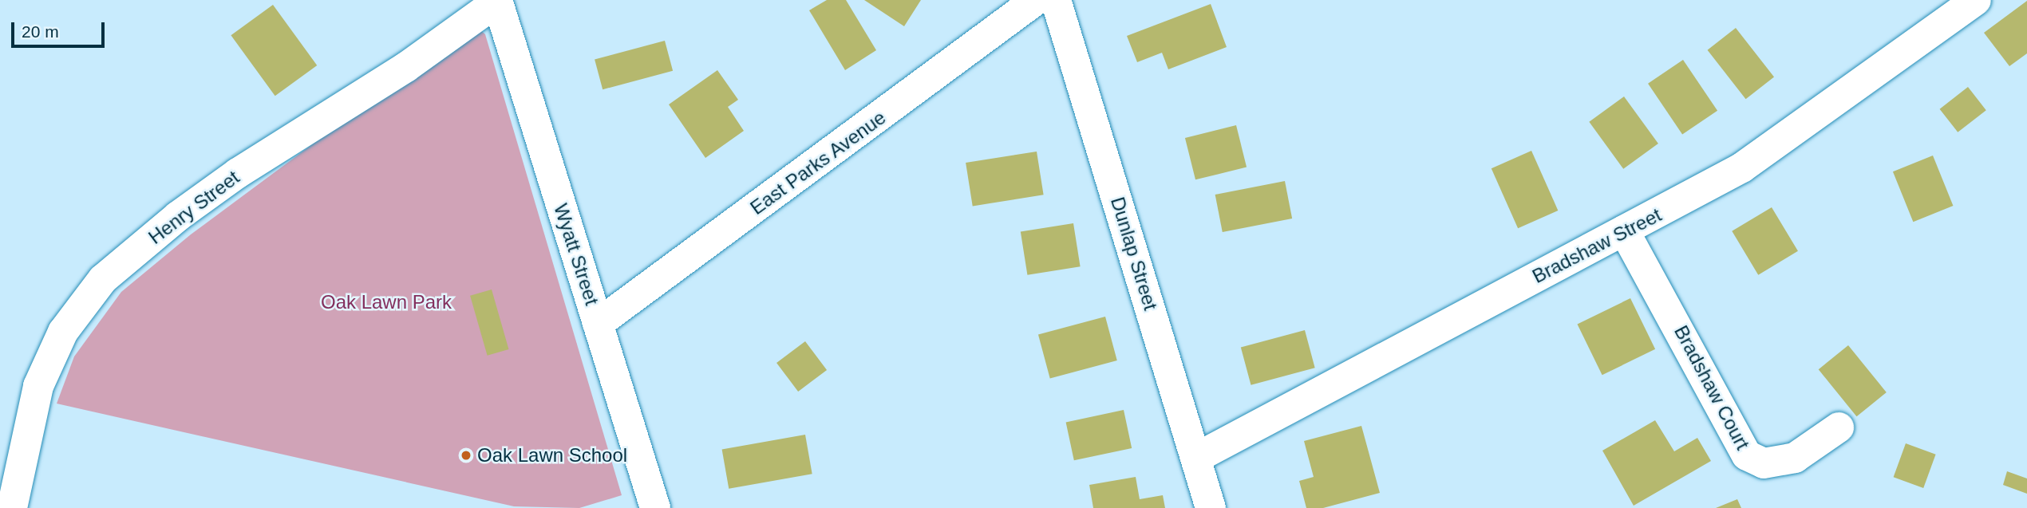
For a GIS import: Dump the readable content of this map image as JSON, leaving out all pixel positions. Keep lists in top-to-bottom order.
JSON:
{
  "streets": {
    "street": [
      "East Parks Avenue",
      "Henry Street",
      "Bradshaw Street",
      "Dunlap Street",
      "Wyatt Street",
      "Bradshaw Court"
    ]
  },
  "crossings": [
    ["East Parks Avenue", "Wyatt Street"],
    ["Henry Street", "Wyatt Street"],
    ["Bradshaw Street", "Dunlap Street"],
    ["Bradshaw Street", "Bradshaw Court"]
  ],
  "parks": ["Oak Lawn Park"],
  "places": ["Oak Lawn School"],
  "scale_bar": "20 m"
}
